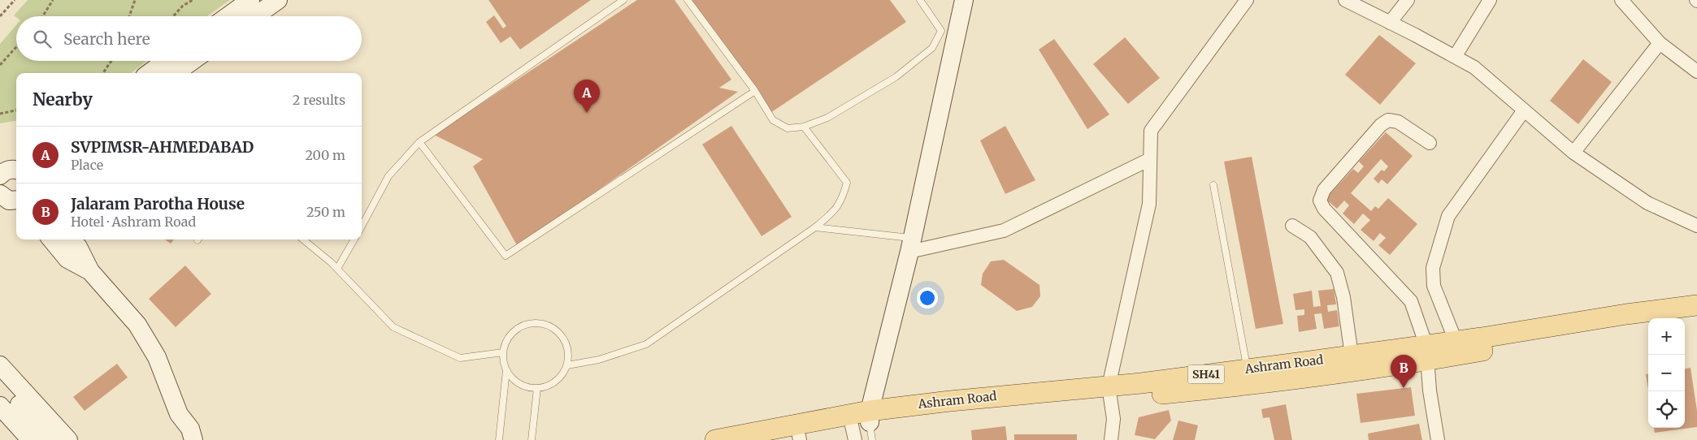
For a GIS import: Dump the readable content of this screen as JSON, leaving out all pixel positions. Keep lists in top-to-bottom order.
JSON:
{
  "streets": {
    "main road": ["Ashram Road", "SH41"]
  },
  "page": {
    "search": "Search here",
    "heading": ["Nearby", "2 results"],
    "pins": ["A", "B"],
    "list": [
      {
        "mark": "A",
        "name": "SVPIMSR-AHMEDABAD",
        "note": "Place",
        "value": "200 m"
      },
      {
        "mark": "B",
        "name": "Jalaram Parotha House",
        "note": "Hotel · Ashram Road",
        "value": "250 m"
      }
    ],
    "map_buttons": ["+", "−"]
  }
}
